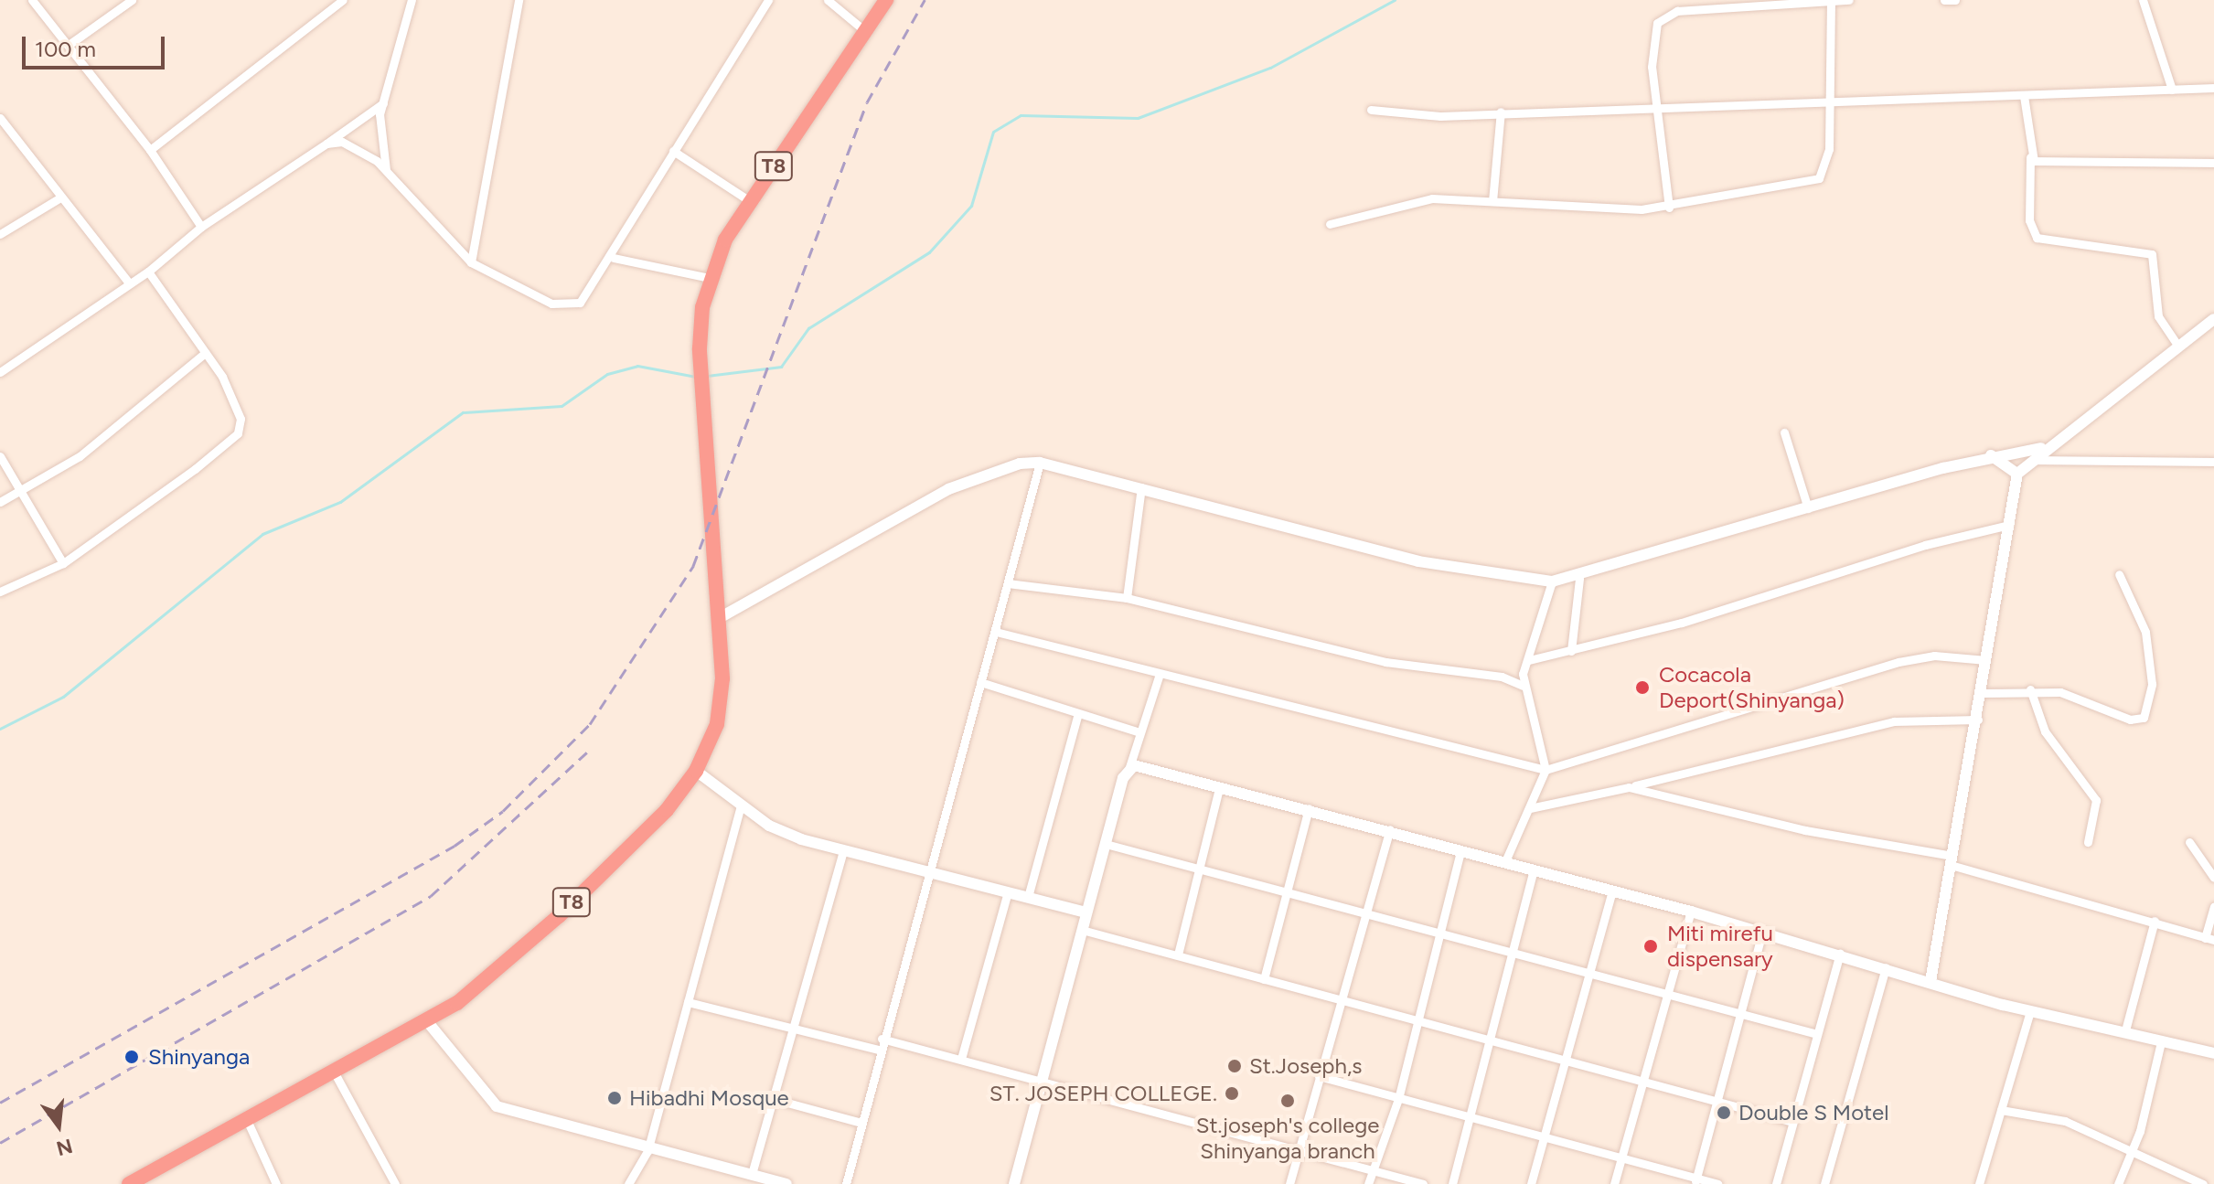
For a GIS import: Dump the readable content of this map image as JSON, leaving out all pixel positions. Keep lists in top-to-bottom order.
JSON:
{
  "streets": {
    "highway": ["T8"]
  },
  "places": [
    "Cocacola Deport(Shinyanga)",
    "Miti mirefu dispensary",
    "Shinyanga",
    "St.Joseph,s",
    "ST. JOSEPH COLLEGE.",
    "Hibadhi Mosque",
    "St.joseph's college Shinyanga branch",
    "Double S Motel"
  ],
  "scale_bar": "100 m",
  "north": "bottom"
}
